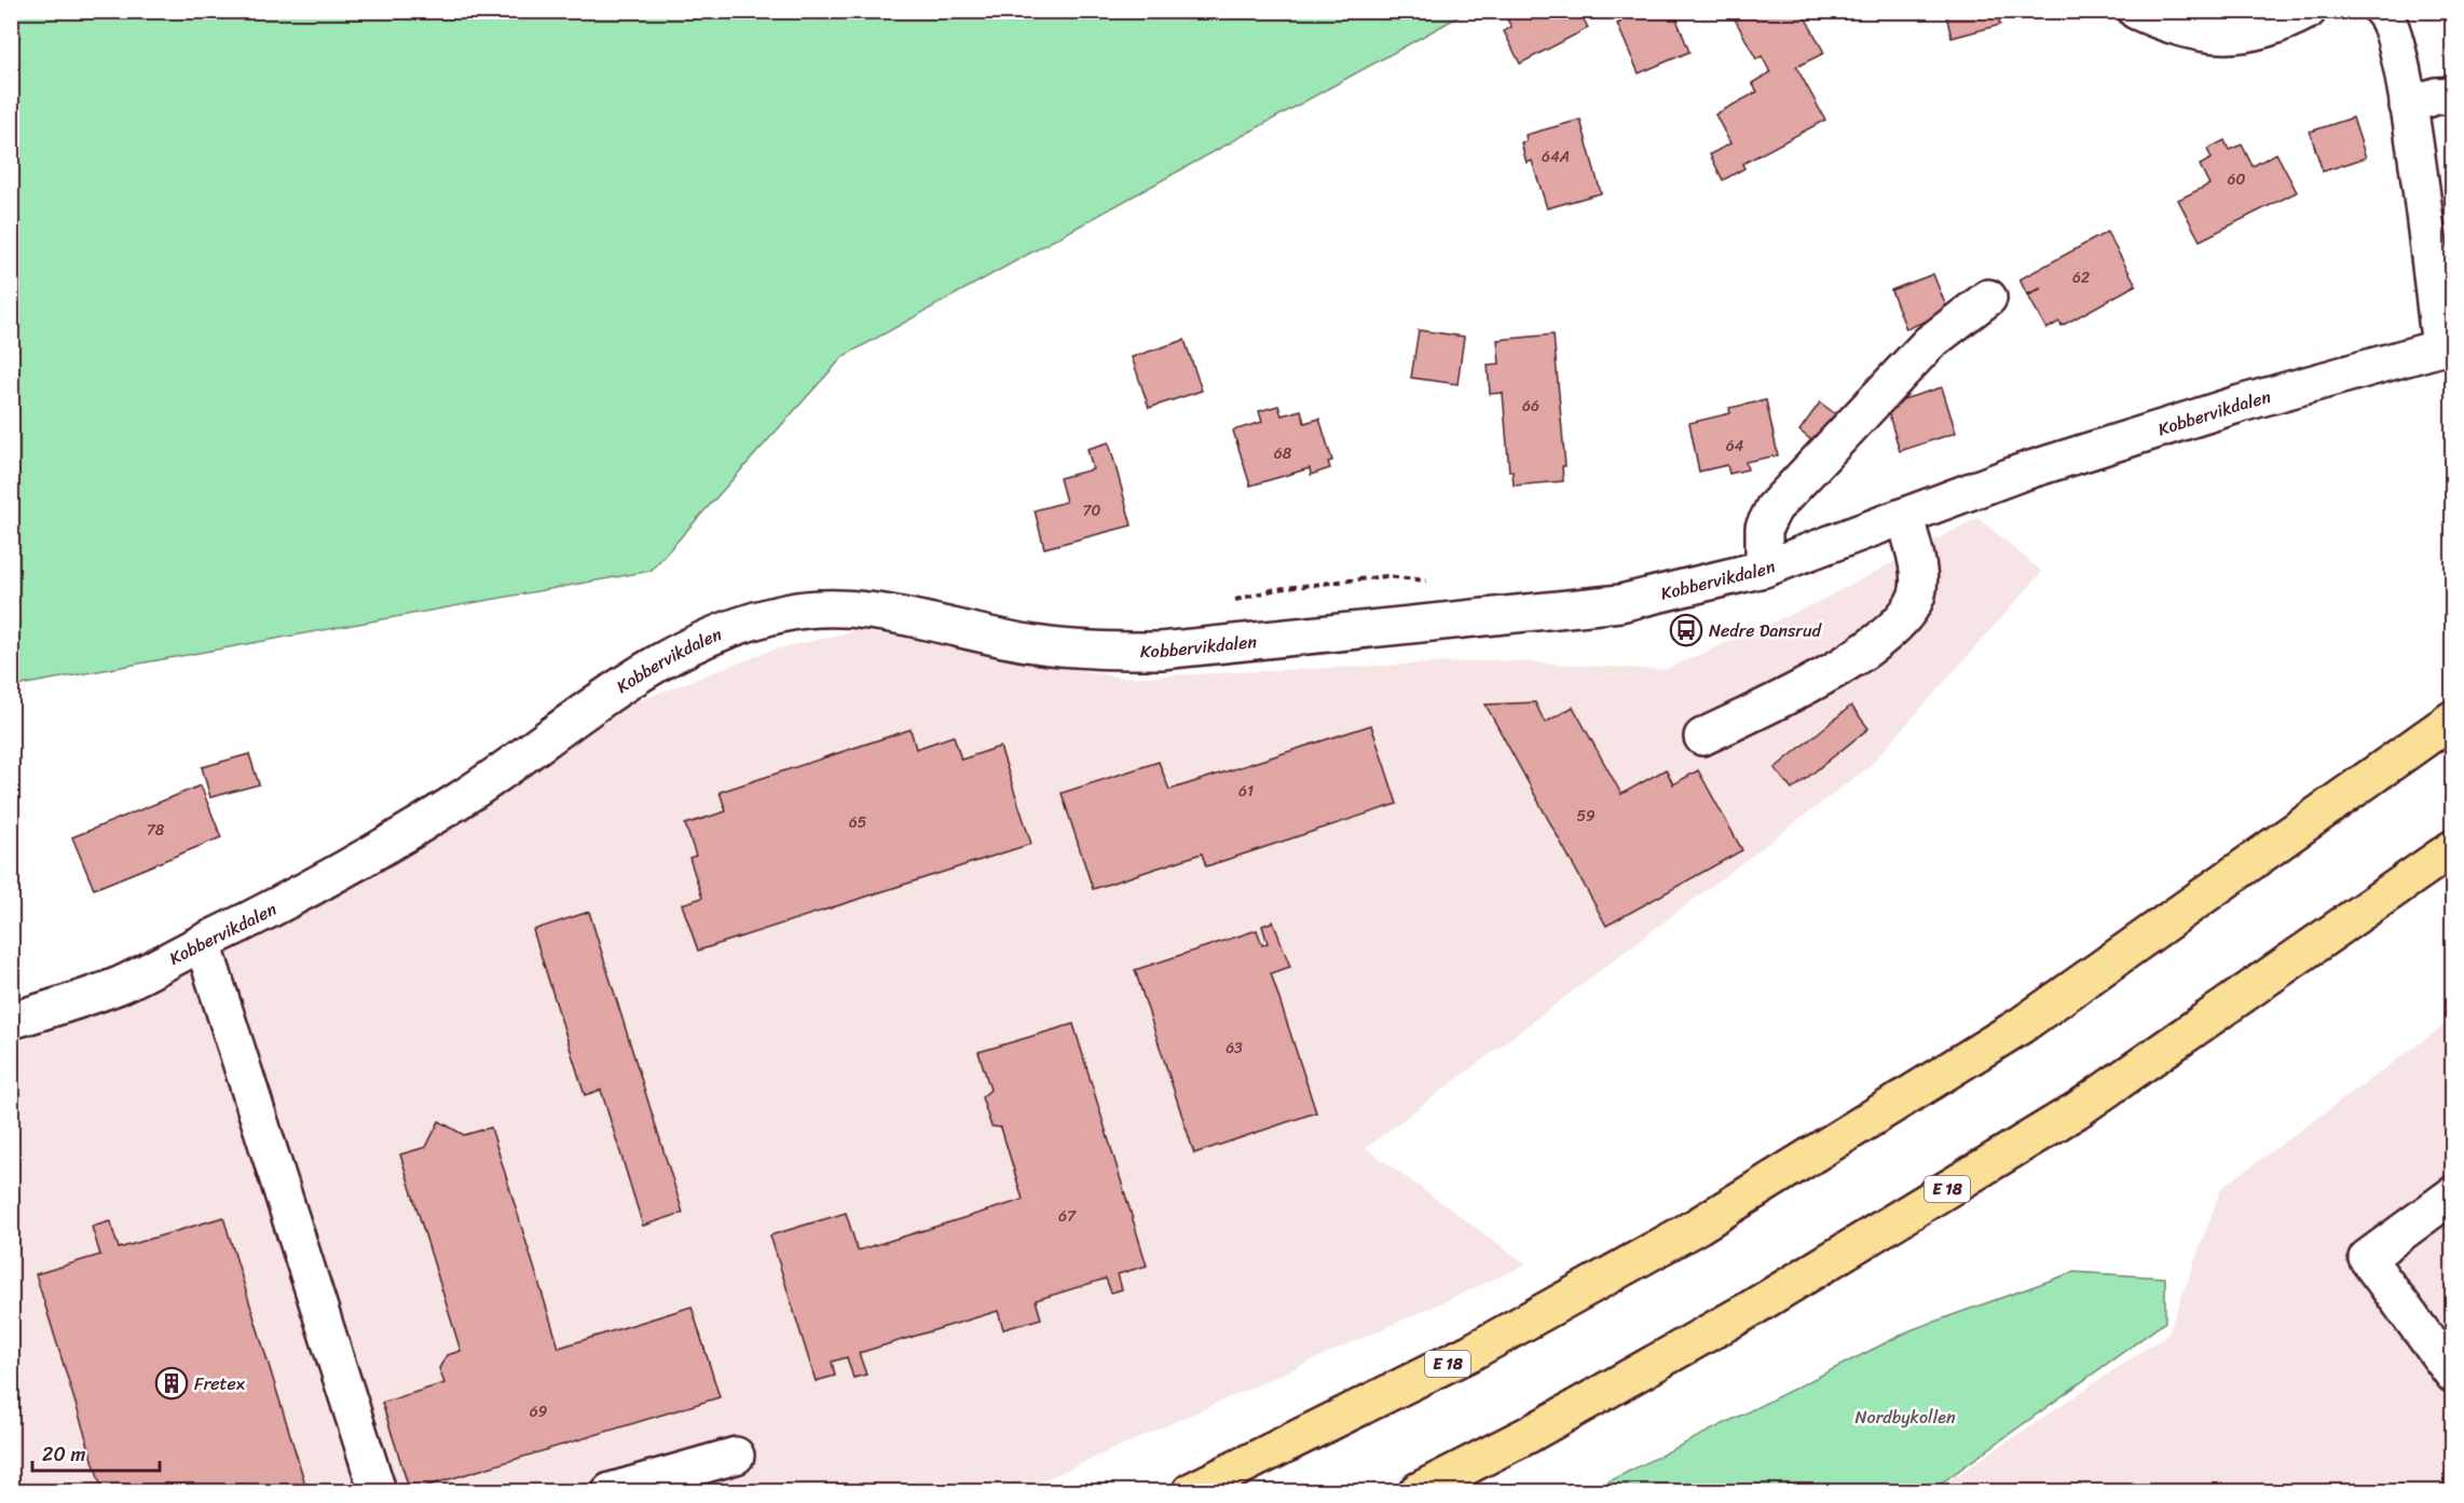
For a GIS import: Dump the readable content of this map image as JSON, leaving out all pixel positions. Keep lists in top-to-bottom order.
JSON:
{
  "streets": {
    "highway": ["E 18"],
    "street": ["Kobbervikdalen"]
  },
  "parks": ["Nordbykollen"],
  "places": {
    "bus stop": ["Nedre Dansrud"],
    "building": ["Fretex"]
  },
  "house_numbers": [
    "64A",
    "60",
    "62",
    "66",
    "64",
    "68",
    "70",
    "61",
    "59",
    "65",
    "78",
    "63",
    "67",
    "69"
  ],
  "scale_bar": "20 m"
}
